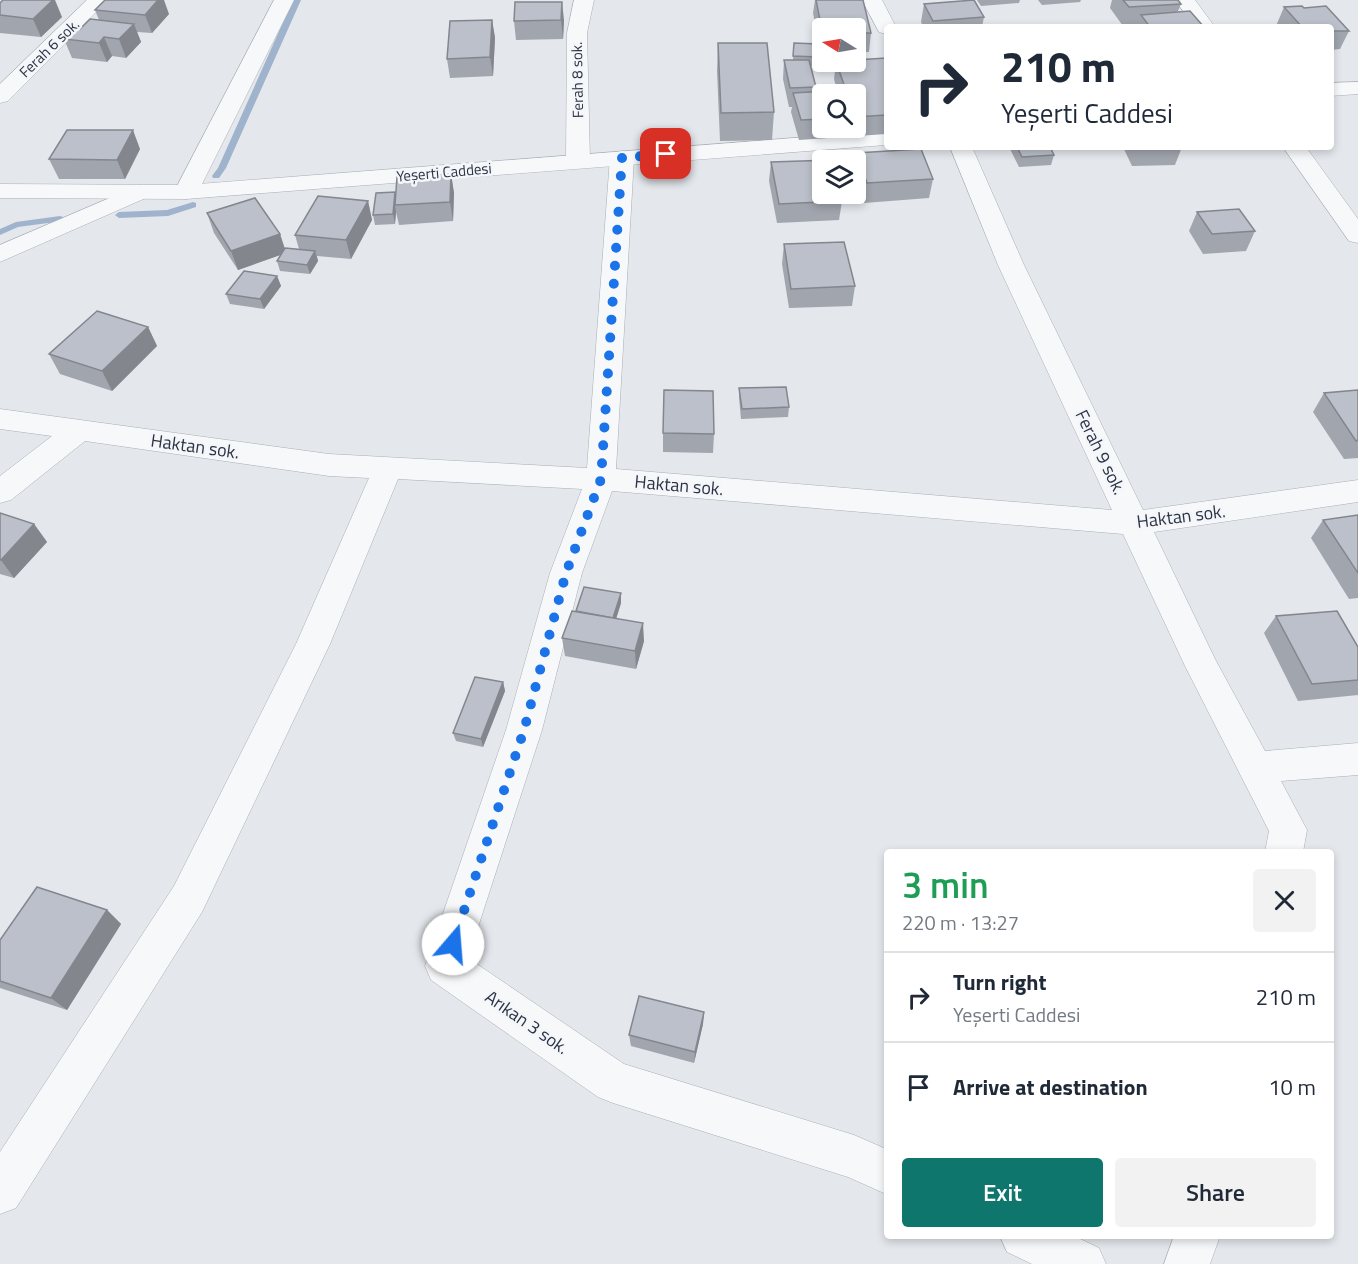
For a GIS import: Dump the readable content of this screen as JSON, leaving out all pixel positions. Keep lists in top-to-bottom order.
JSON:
{
  "streets": {
    "street": [
      "Ferah 6 sok.",
      "Ferah 8 sok.",
      "Yeşerti Caddesi",
      "Haktan sok.",
      "Ferah 9 sok.",
      "Arıkan 3 sok."
    ]
  },
  "crossings": [
    ["Ferah 8 sok.", "Yeşerti Caddesi"],
    ["Yeşerti Caddesi", "Arıkan 3 sok."],
    ["Haktan sok.", "Ferah 9 sok."],
    ["Haktan sok.", "Arıkan 3 sok."]
  ],
  "north": "left",
  "page": {
    "turn": ["210 m", "Yeşerti Caddesi"],
    "heading": ["3 min", "220 m · 13:27"],
    "list": [
      {
        "name": "Turn right",
        "note": "Yeşerti Caddesi",
        "value": "210 m"
      },
      {
        "name": "Arrive at destination",
        "value": "10 m"
      }
    ],
    "buttons": ["Exit", "Share"]
  }
}
